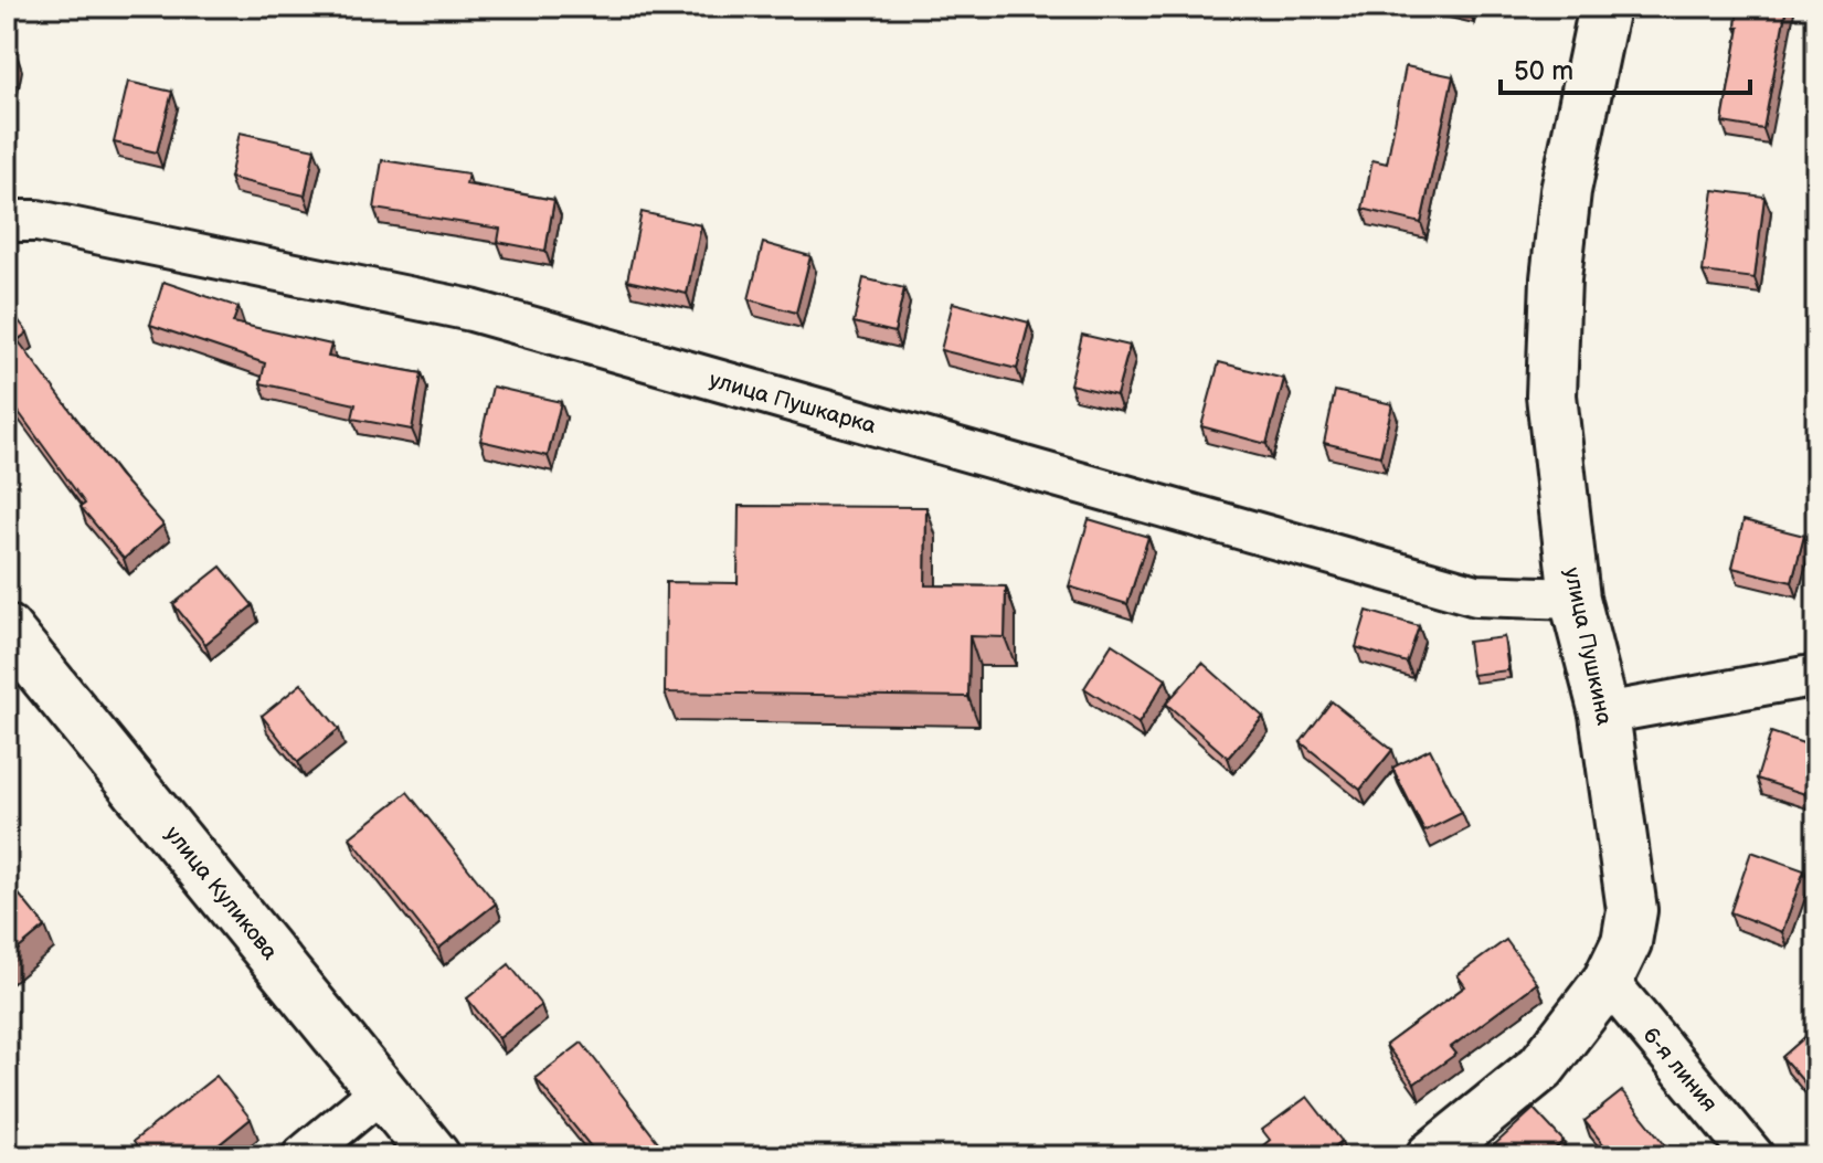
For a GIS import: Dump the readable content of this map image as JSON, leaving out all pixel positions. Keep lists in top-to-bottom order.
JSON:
{
  "streets": {
    "street": [
      "улица Пушкарка",
      "улица Пушкина",
      "улица Куликова",
      "6-я линия"
    ]
  },
  "crossings": [
    ["улица Пушкарка", "улица Пушкина"],
    ["улица Пушкина", "6-я линия"]
  ],
  "scale_bar": "50 m"
}
